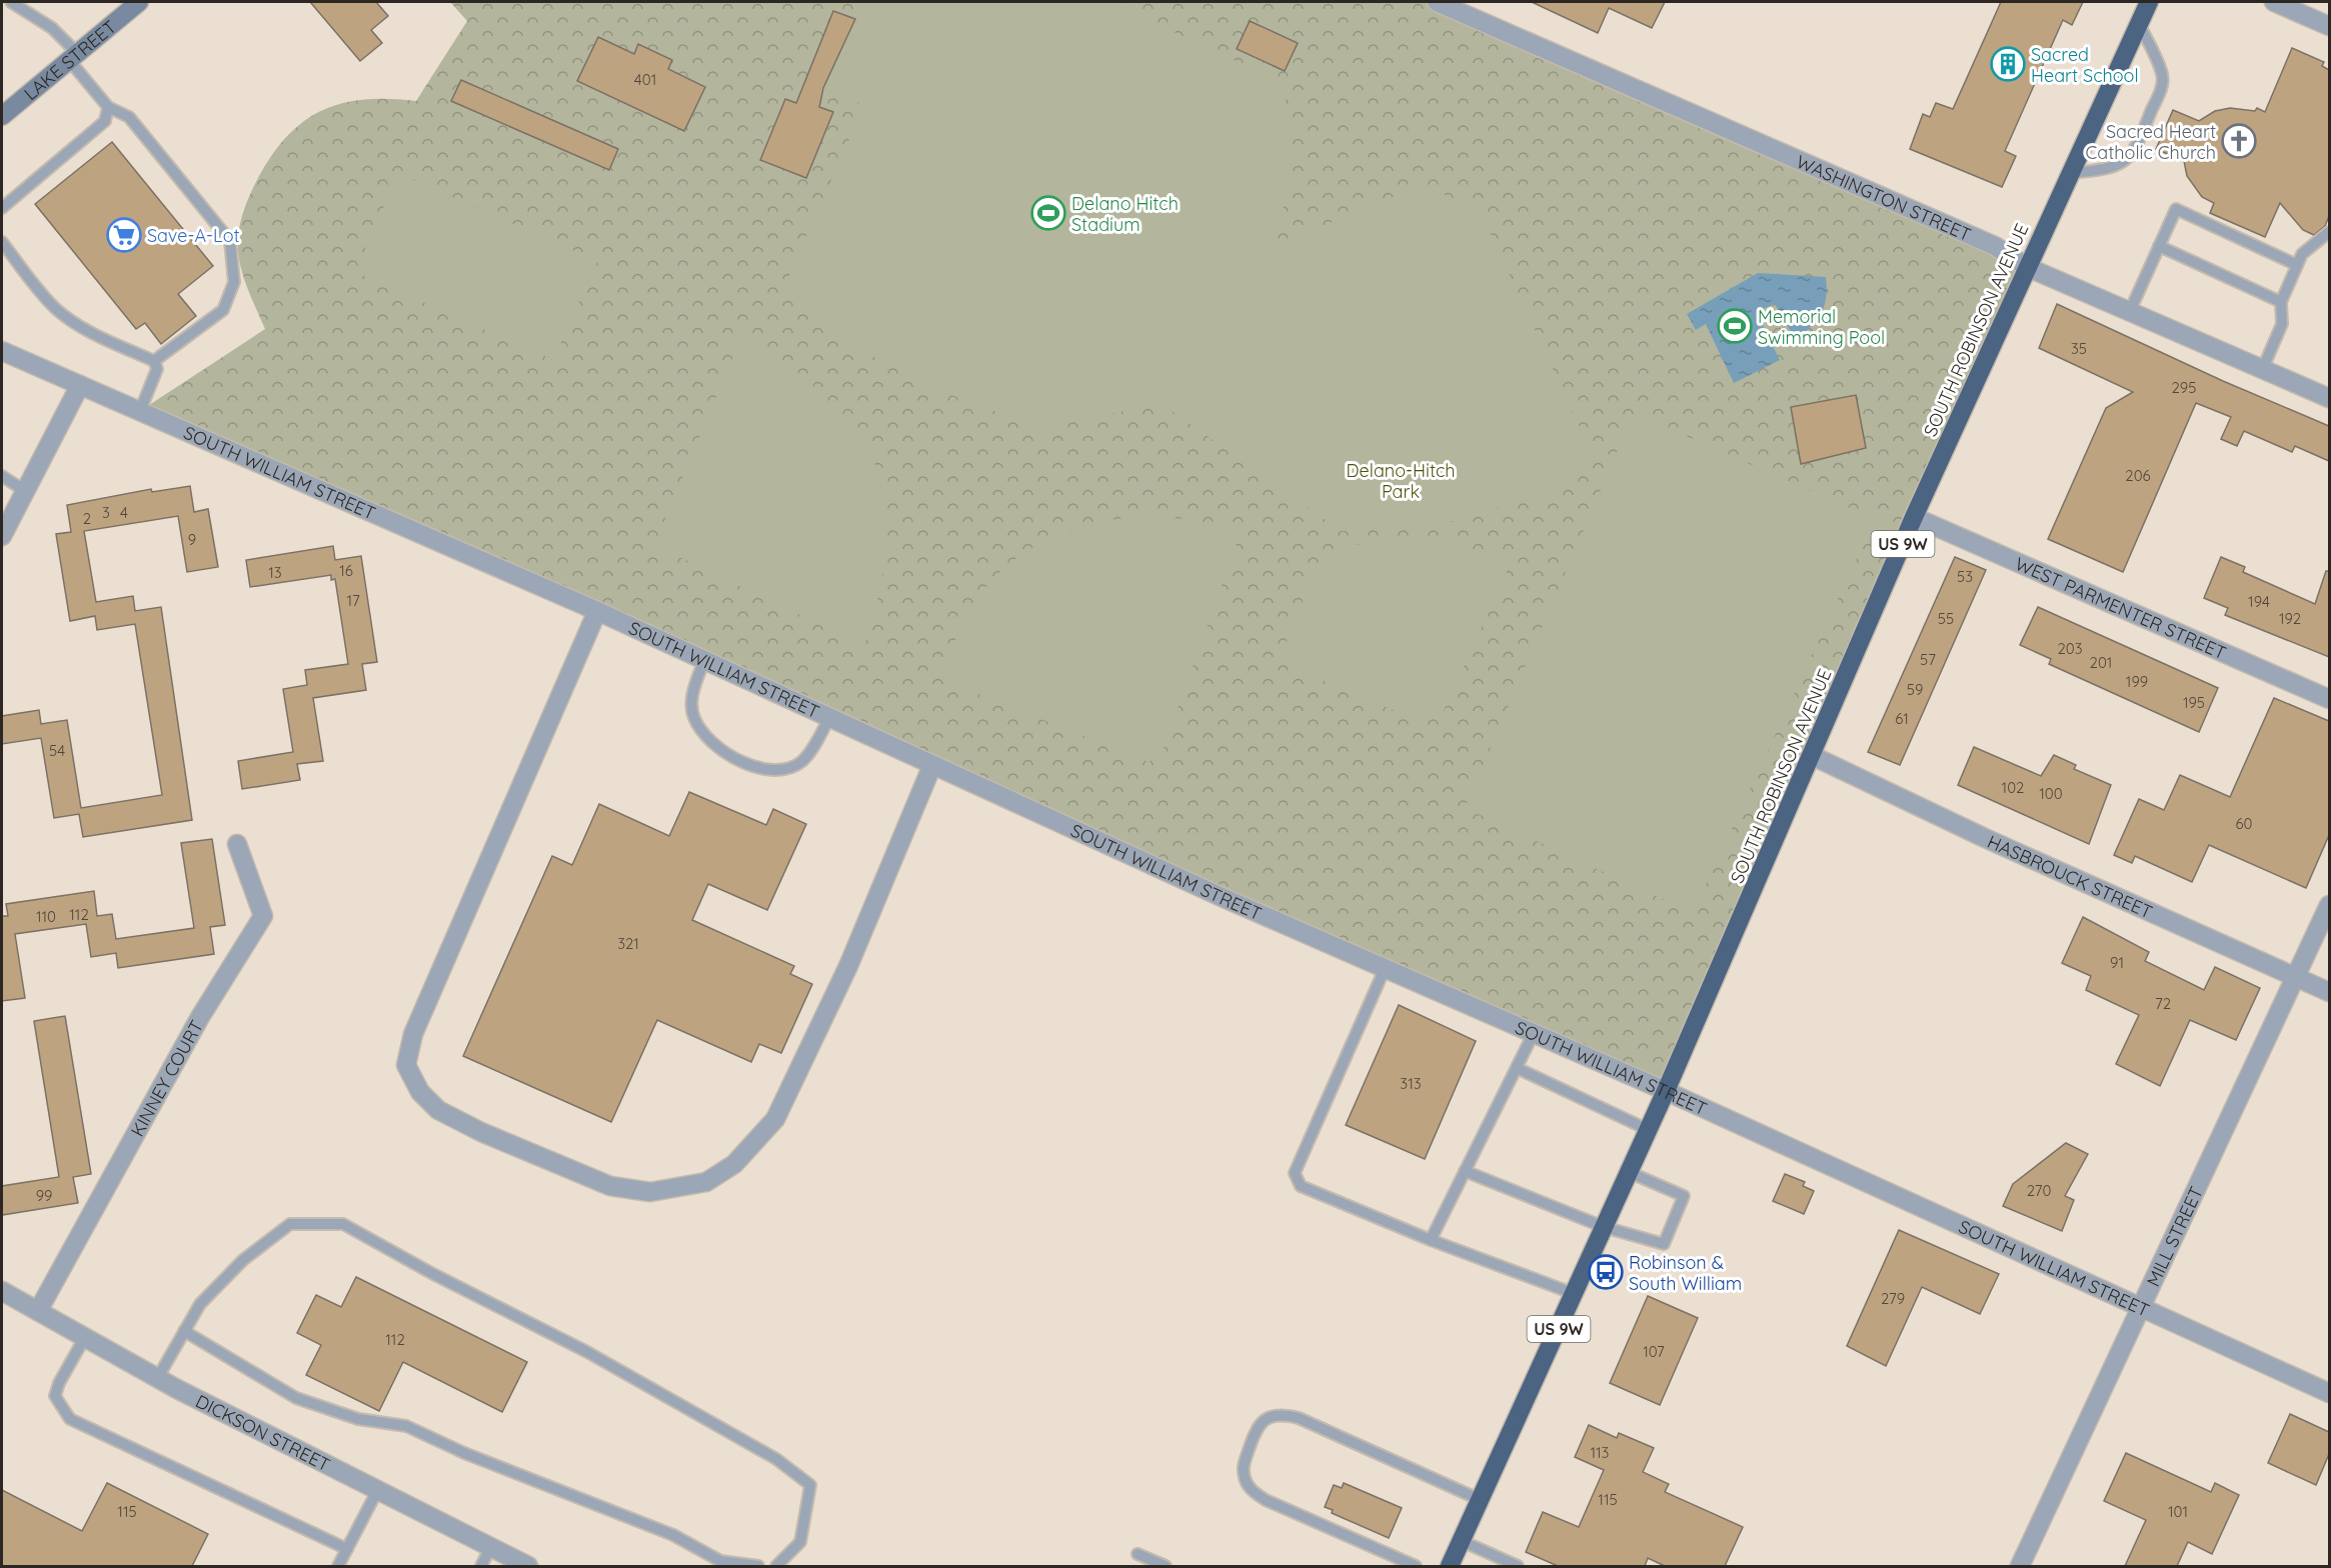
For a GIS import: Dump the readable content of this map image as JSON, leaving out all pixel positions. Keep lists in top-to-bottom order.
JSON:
{
  "streets": {
    "highway": ["SOUTH ROBINSON AVENUE", "US 9W"],
    "main road": ["LAKE STREET"],
    "street": [
      "WASHINGTON STREET",
      "SOUTH WILLIAM STREET",
      "WEST PARMENTER STREET",
      "HASBROUCK STREET",
      "KINNEY COURT",
      "MILL STREET",
      "DICKSON STREET"
    ]
  },
  "crossings": [
    ["WASHINGTON STREET", "SOUTH ROBINSON AVENUE"],
    ["SOUTH ROBINSON AVENUE", "SOUTH WILLIAM STREET"],
    ["SOUTH ROBINSON AVENUE", "WEST PARMENTER STREET"],
    ["SOUTH ROBINSON AVENUE", "HASBROUCK STREET"],
    ["SOUTH WILLIAM STREET", "MILL STREET"],
    ["HASBROUCK STREET", "MILL STREET"],
    ["KINNEY COURT", "DICKSON STREET"]
  ],
  "parks": ["Delano-Hitch Park"],
  "places": {
    "building": ["Sacred Heart School"],
    "church": ["Sacred Heart Catholic Church"],
    "sports": ["Delano Hitch Stadium", "Memorial Swimming Pool"],
    "supermarket": ["Save-A-Lot"],
    "bus stop": ["Robinson & South William"]
  },
  "house_numbers": [
    "401",
    "35",
    "295",
    "206",
    "3",
    "4",
    "2",
    "9",
    "16",
    "13",
    "53",
    "17",
    "194",
    "55",
    "192",
    "203",
    "57",
    "201",
    "199",
    "59",
    "195",
    "61",
    "54",
    "102",
    "100",
    "60",
    "112",
    "110",
    "321",
    "91",
    "72",
    "313",
    "270",
    "99",
    "279",
    "112",
    "107",
    "113",
    "115",
    "115",
    "101"
  ]
}
